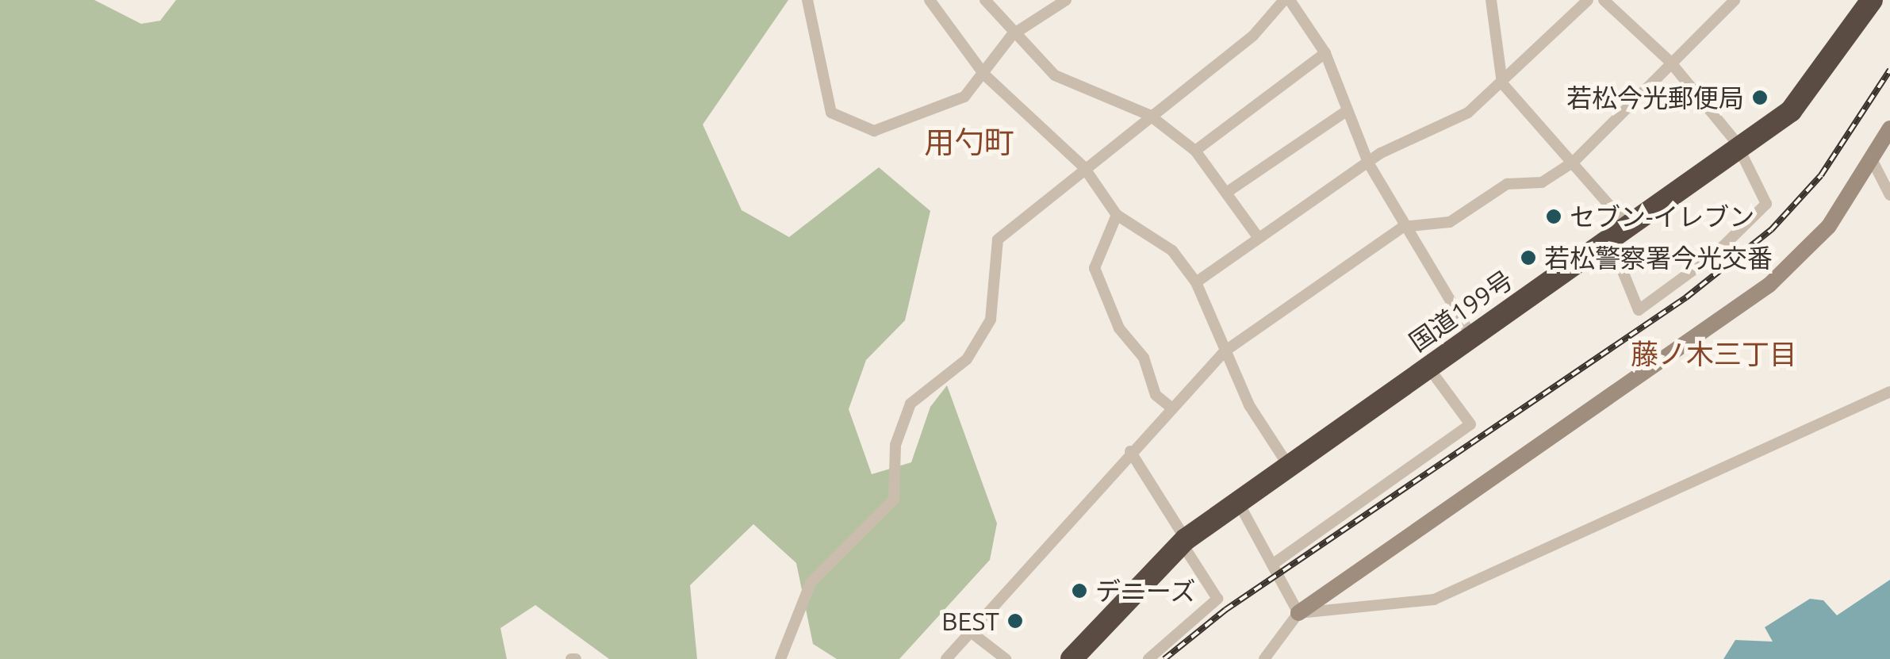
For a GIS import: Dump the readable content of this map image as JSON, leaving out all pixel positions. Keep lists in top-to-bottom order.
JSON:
{
  "streets": {
    "highway": ["国道199号"]
  },
  "districts": ["用勺町", "藤ノ木三丁目"],
  "places": [
    "若松今光郵便局",
    "セブン-イレブン",
    "若松警察署今光交番",
    "デニーズ",
    "BEST"
  ]
}
